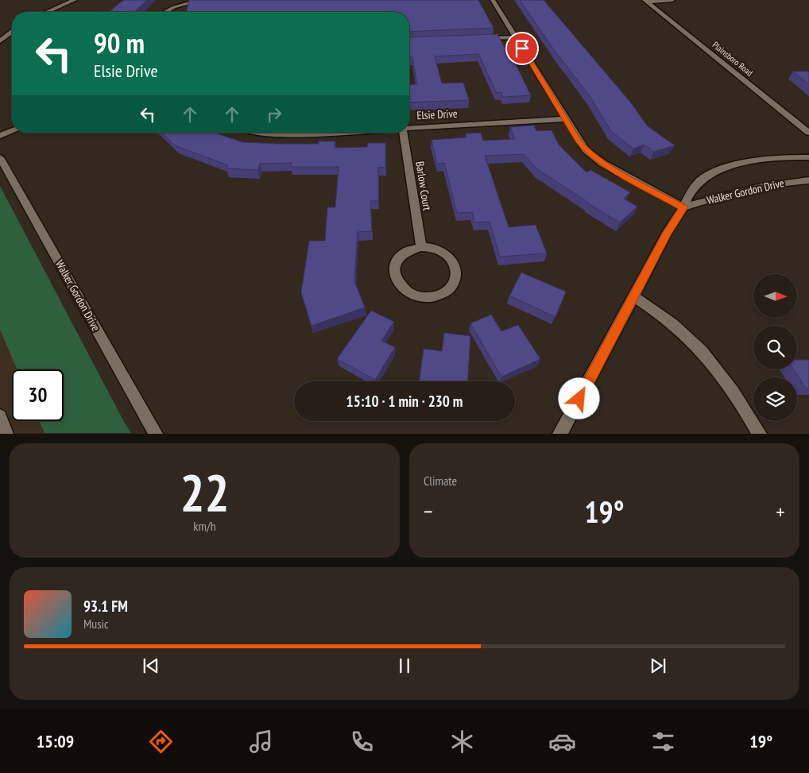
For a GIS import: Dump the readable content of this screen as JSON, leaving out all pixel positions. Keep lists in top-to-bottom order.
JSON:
{
  "streets": {
    "street": [
      "Plainsboro Road",
      "Elsie Drive",
      "Barlow Court",
      "Walker Gordon Drive"
    ]
  },
  "north": "right",
  "page": {
    "turn": ["90 m", "Elsie Drive"],
    "limit": "30",
    "trip": "15:10 · 1 min · 230 m",
    "tile": [
      ["22", "km/h"],
      "Climate"
    ],
    "heat": ["−", "19°", "+"],
    "song": ["93.1 FM", "Music"],
    "tabs": ["15:09", "19°"]
  }
}
